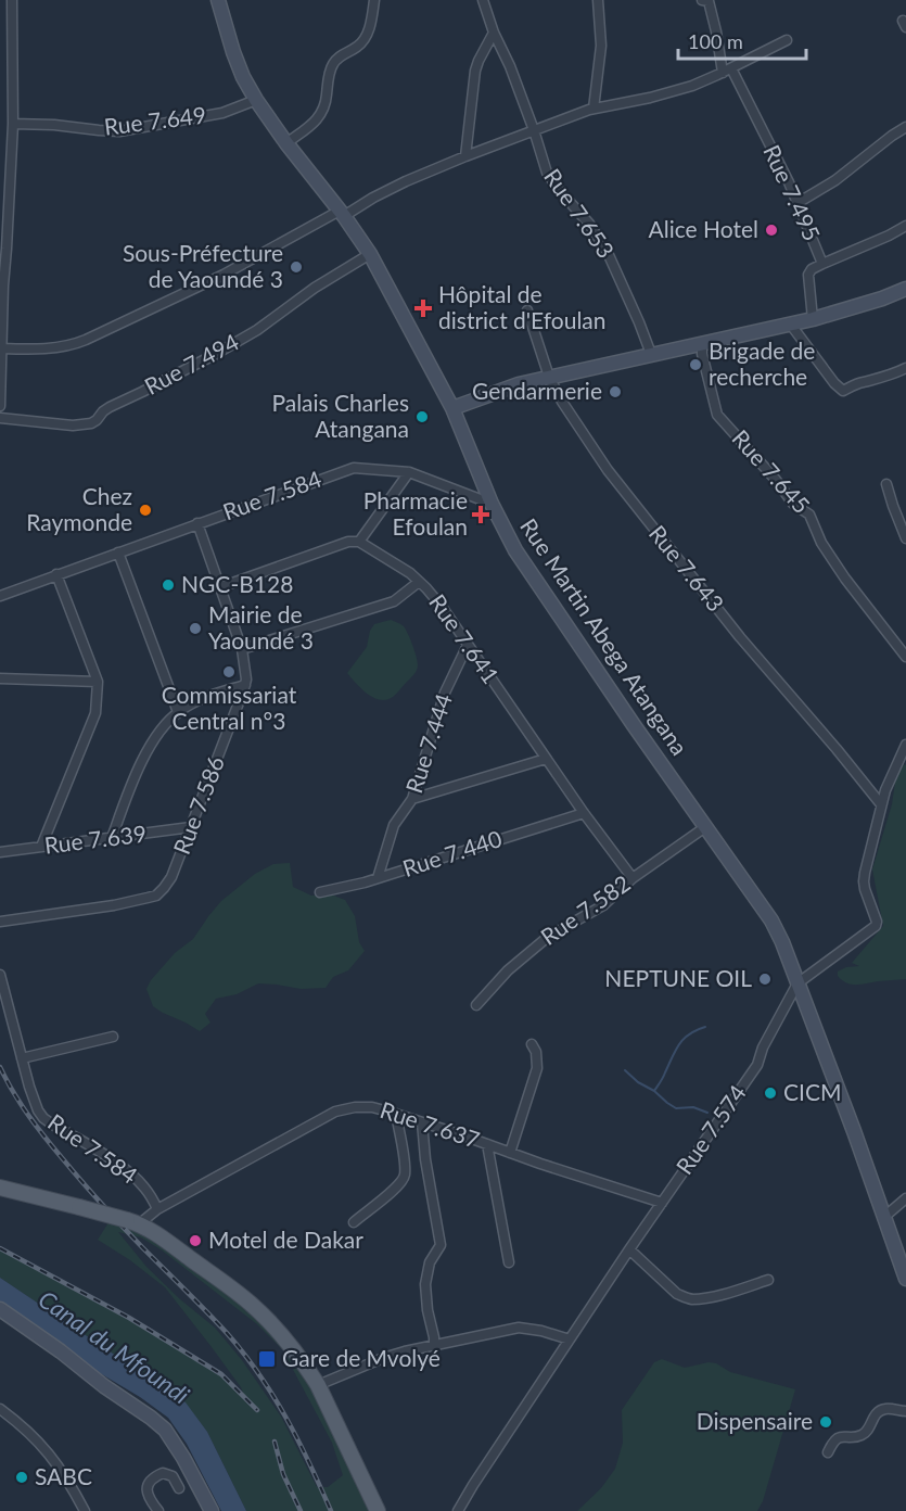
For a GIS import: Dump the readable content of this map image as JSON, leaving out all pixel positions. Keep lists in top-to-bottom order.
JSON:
{
  "streets": {
    "main road": ["Rue Martin Abega Atangana"],
    "street": [
      "Rue 7.649",
      "Rue 7.495",
      "Rue 7.653",
      "Rue 7.494",
      "Rue 7.645",
      "Rue 7.584",
      "Rue 7.643",
      "Rue 7.641",
      "Rue 7.444",
      "Rue 7.586",
      "Rue 7.639",
      "Rue 7.440",
      "Rue 7.582",
      "Rue 7.637",
      "Rue 7.574"
    ]
  },
  "crossings": [
    ["Rue 7.649", "Rue Martin Abega Atangana"],
    ["Rue 7.494", "Rue Martin Abega Atangana"],
    ["Rue 7.584", "Rue Martin Abega Atangana"],
    ["Rue 7.584", "Rue 7.586"],
    ["Rue 7.584", "Rue 7.637"],
    ["Rue 7.643", "Rue 7.574"],
    ["Rue Martin Abega Atangana", "Rue 7.582"],
    ["Rue Martin Abega Atangana", "Rue 7.574"],
    ["Rue 7.641", "Rue 7.444"],
    ["Rue 7.641", "Rue 7.440"],
    ["Rue 7.641", "Rue 7.582"],
    ["Rue 7.444", "Rue 7.440"],
    ["Rue 7.586", "Rue 7.639"],
    ["Rue 7.637", "Rue 7.574"]
  ],
  "water": ["Canal du Mfoundi"],
  "places": {
    "other": [
      "Alice Hotel",
      "Sous-Préfecture de Yaoundé 3",
      "Brigade de recherche",
      "Gendarmerie",
      "Palais Charles Atangana",
      "Chez Raymonde",
      "NGC-B128",
      "Mairie de Yaoundé 3",
      "Commissariat Central n°3",
      "NEPTUNE OIL",
      "CICM",
      "Motel de Dakar",
      "Dispensaire",
      "SABC"
    ],
    "health": ["Hôpital de district d'Efoulan", "Pharmacie Efoulan"],
    "transit": ["Gare de Mvolyé"]
  },
  "scale_bar": "100 m"
}
